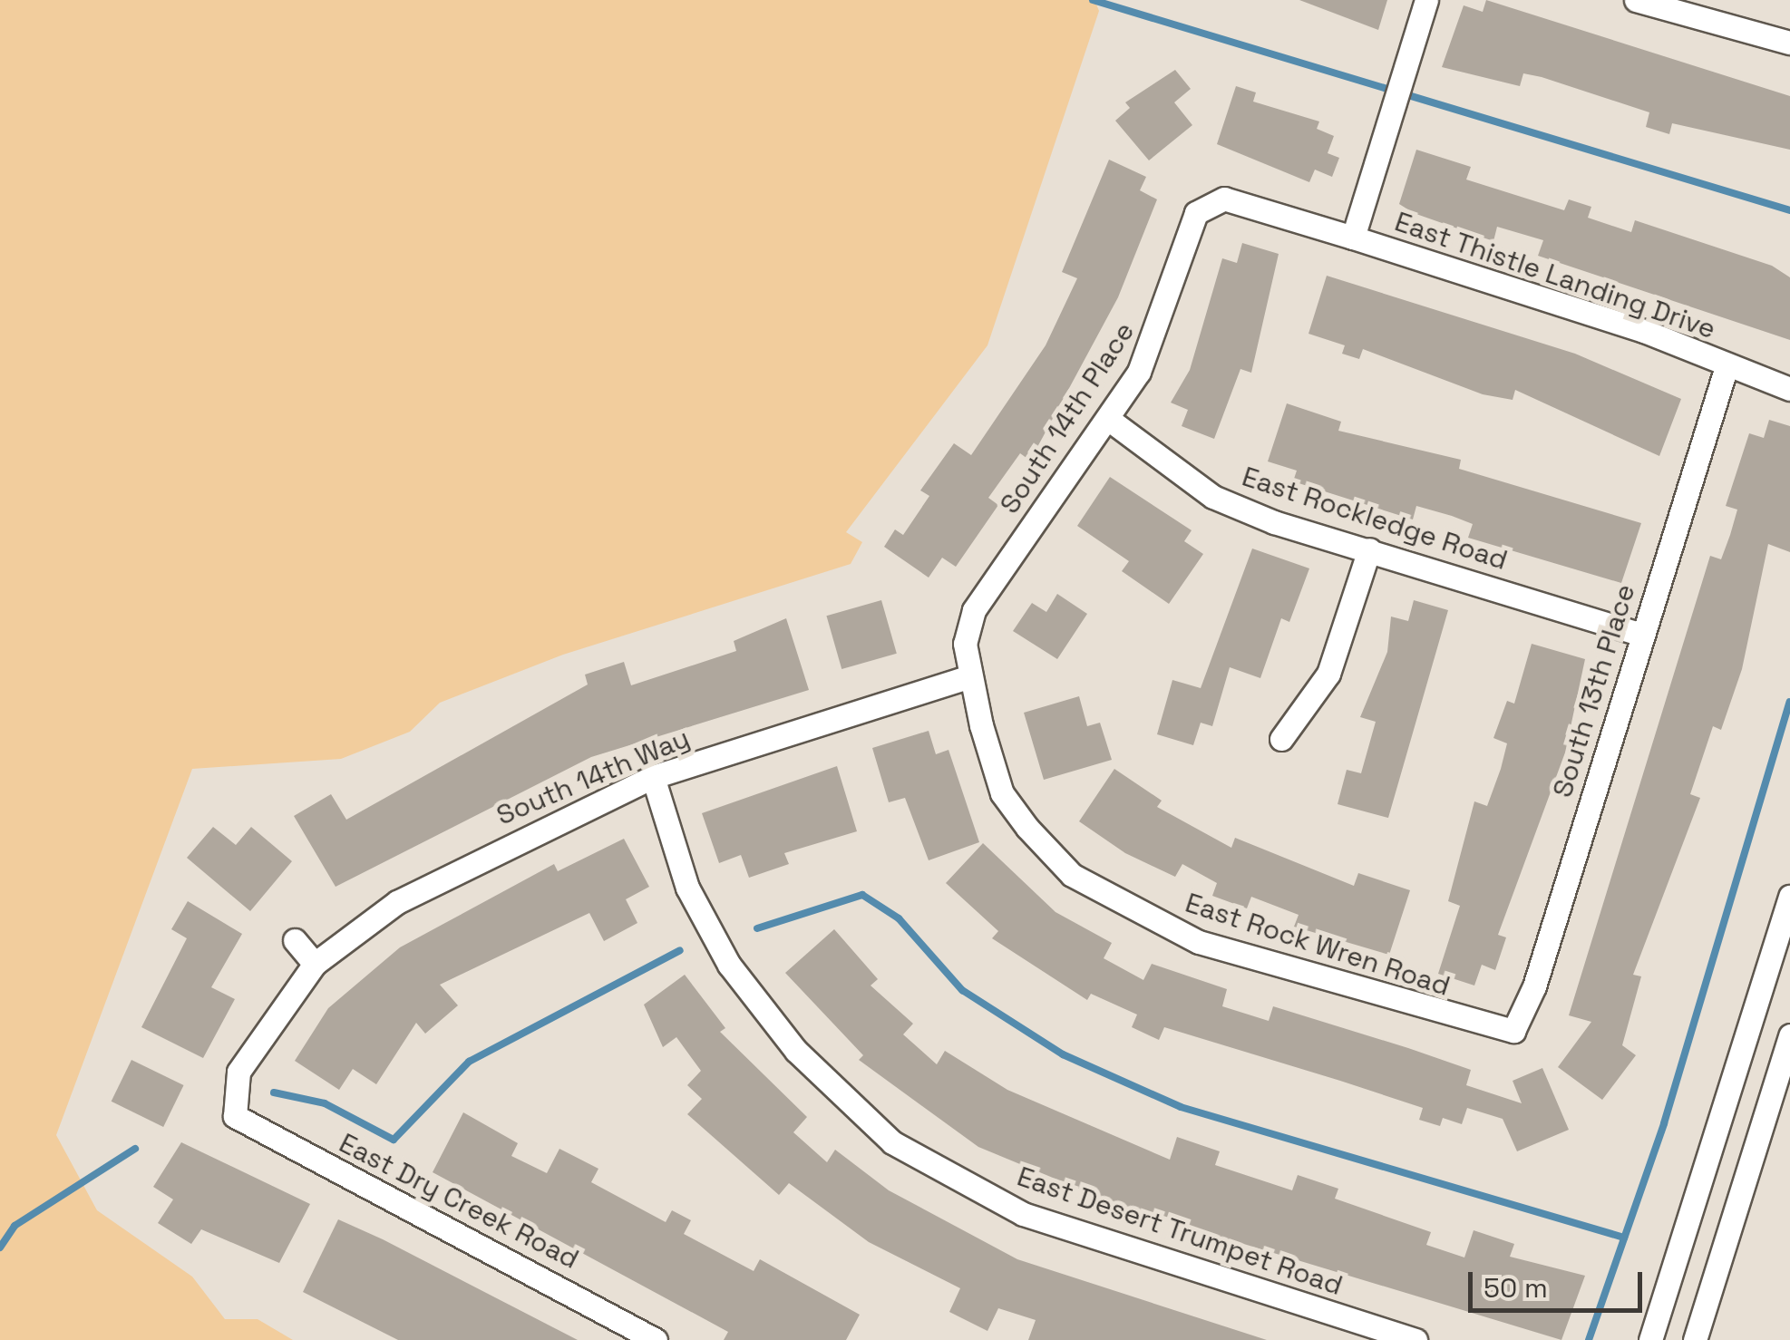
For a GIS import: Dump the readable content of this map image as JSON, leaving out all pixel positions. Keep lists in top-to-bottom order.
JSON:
{
  "streets": {
    "street": [
      "East Thistle Landing Drive",
      "South 14th Place",
      "East Rockledge Road",
      "South 13th Place",
      "South 14th Way",
      "East Rock Wren Road",
      "East Dry Creek Road",
      "East Desert Trumpet Road"
    ]
  },
  "crossings": [
    ["East Thistle Landing Drive", "South 14th Place"],
    ["East Thistle Landing Drive", "South 13th Place"],
    ["South 14th Place", "East Rockledge Road"],
    ["South 14th Place", "South 14th Way"],
    ["South 14th Place", "East Rock Wren Road"],
    ["East Rockledge Road", "South 13th Place"],
    ["South 13th Place", "East Rock Wren Road"],
    ["South 14th Way", "East Rock Wren Road"],
    ["South 14th Way", "East Dry Creek Road"],
    ["South 14th Way", "East Desert Trumpet Road"]
  ],
  "scale_bar": "50 m"
}
